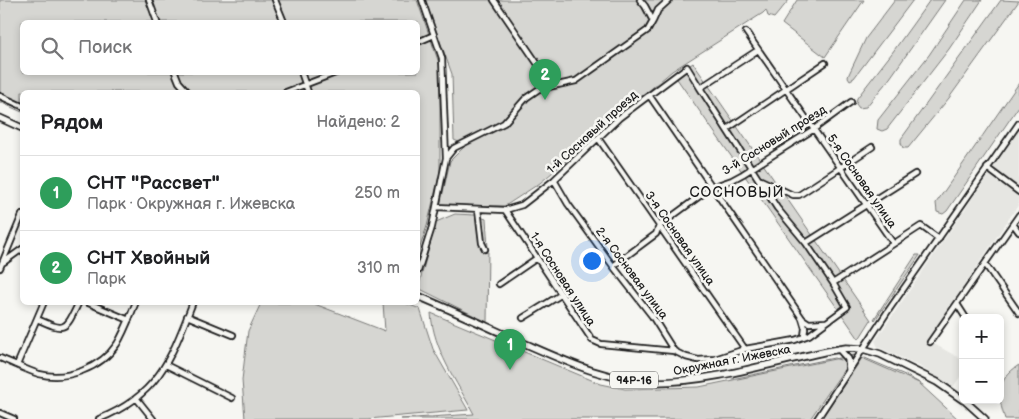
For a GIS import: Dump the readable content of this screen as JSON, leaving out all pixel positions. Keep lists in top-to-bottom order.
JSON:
{
  "streets": {
    "main road": ["Окружная г. Ижевска", "94Р-16"],
    "street": [
      "1-й Сосновый проезд",
      "3-й Сосновый проезд",
      "5-я Сосновая улица",
      "3-я Сосновая улица",
      "2-я Сосновая улица",
      "1-я Сосновая улица"
    ]
  },
  "crossings": [
    ["1-й Сосновый проезд", "3-я Сосновая улица"],
    ["1-й Сосновый проезд", "2-я Сосновая улица"],
    ["1-й Сосновый проезд", "1-я Сосновая улица"],
    ["3-й Сосновый проезд", "5-я Сосновая улица"],
    ["3-й Сосновый проезд", "3-я Сосновая улица"],
    ["3-й Сосновый проезд", "2-я Сосновая улица"],
    ["2-я Сосновая улица", "1-я Сосновая улица"]
  ],
  "districts": ["СОСНОВЫЙ"],
  "page": {
    "search": "Поиск",
    "pins": ["2", "1"],
    "heading": ["Рядом", "Найдено: 2"],
    "list": [
      {
        "mark": "1",
        "name": "СНТ \"Рассвет\"",
        "note": "Парк · Окружная г. Ижевска",
        "value": "250 m"
      },
      {
        "mark": "2",
        "name": "СНТ Хвойный",
        "note": "Парк",
        "value": "310 m"
      }
    ],
    "map_buttons": ["+", "−"]
  }
}
